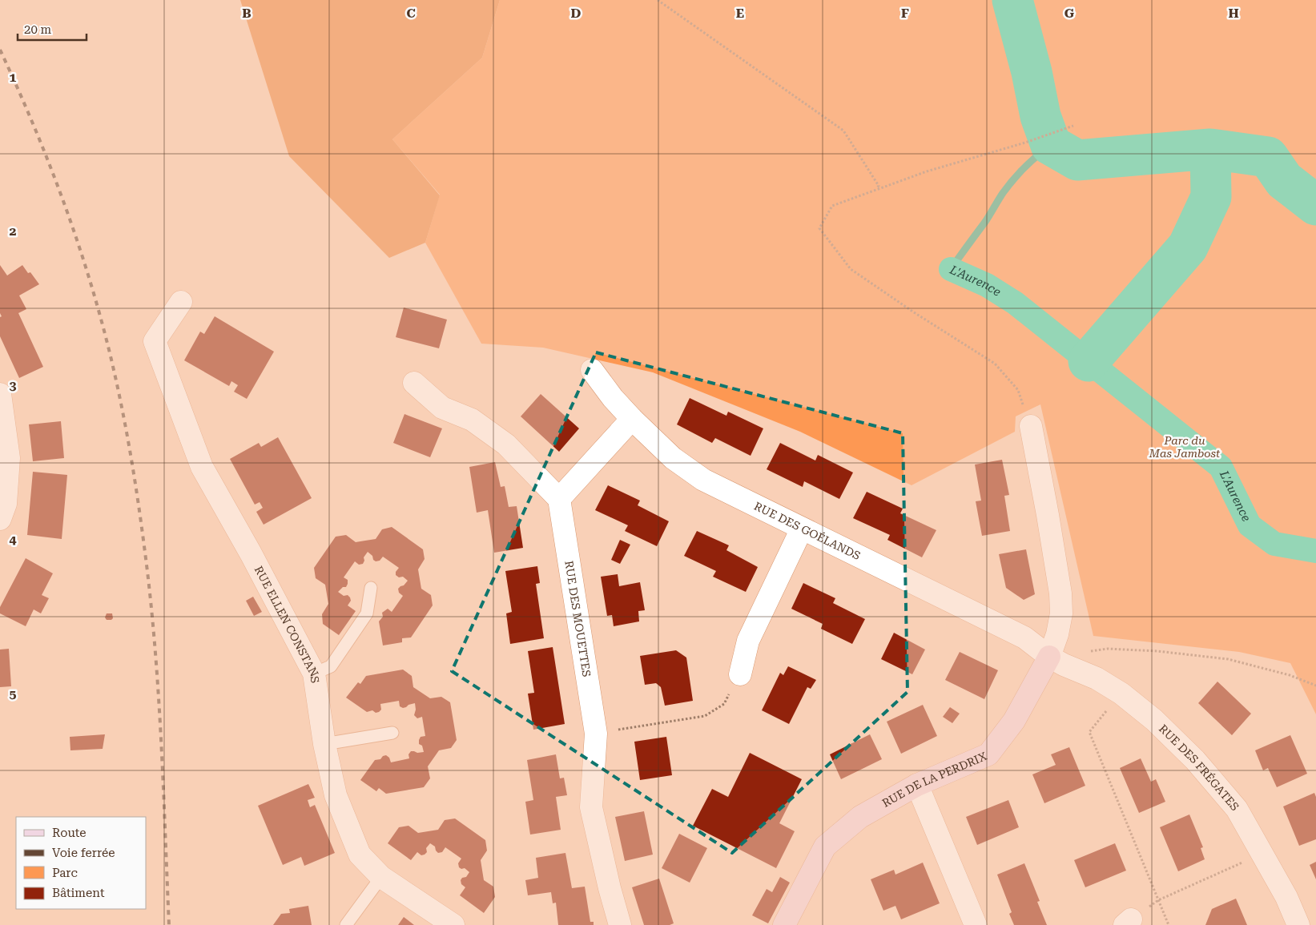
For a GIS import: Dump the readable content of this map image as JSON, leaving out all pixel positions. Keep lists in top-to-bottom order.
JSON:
{
  "streets": {
    "street": [
      "RUE DES GOÉLANDS",
      "RUE DES MOUETTES",
      "RUE ELLEN CONSTANS",
      "RUE DES FRÉGATES",
      "RUE DE LA PERDRIX"
    ]
  },
  "crossings": [
    ["RUE DES GOÉLANDS", "RUE DES FRÉGATES"],
    ["RUE DES GOÉLANDS", "RUE DE LA PERDRIX"],
    ["RUE DES FRÉGATES", "RUE DE LA PERDRIX"]
  ],
  "water": ["L'Aurence"],
  "parks": ["Parc du Mas Jambost"],
  "legend": [
    "Route",
    "Voie ferrée",
    "Parc",
    "Bâtiment"
  ],
  "scale_bar": "20 m",
  "grid": {
    "columns": [
      "B",
      "C",
      "D",
      "E",
      "F",
      "G",
      "H"
    ],
    "rows": [
      "1",
      "2",
      "3",
      "4",
      "5"
    ]
  }
}
